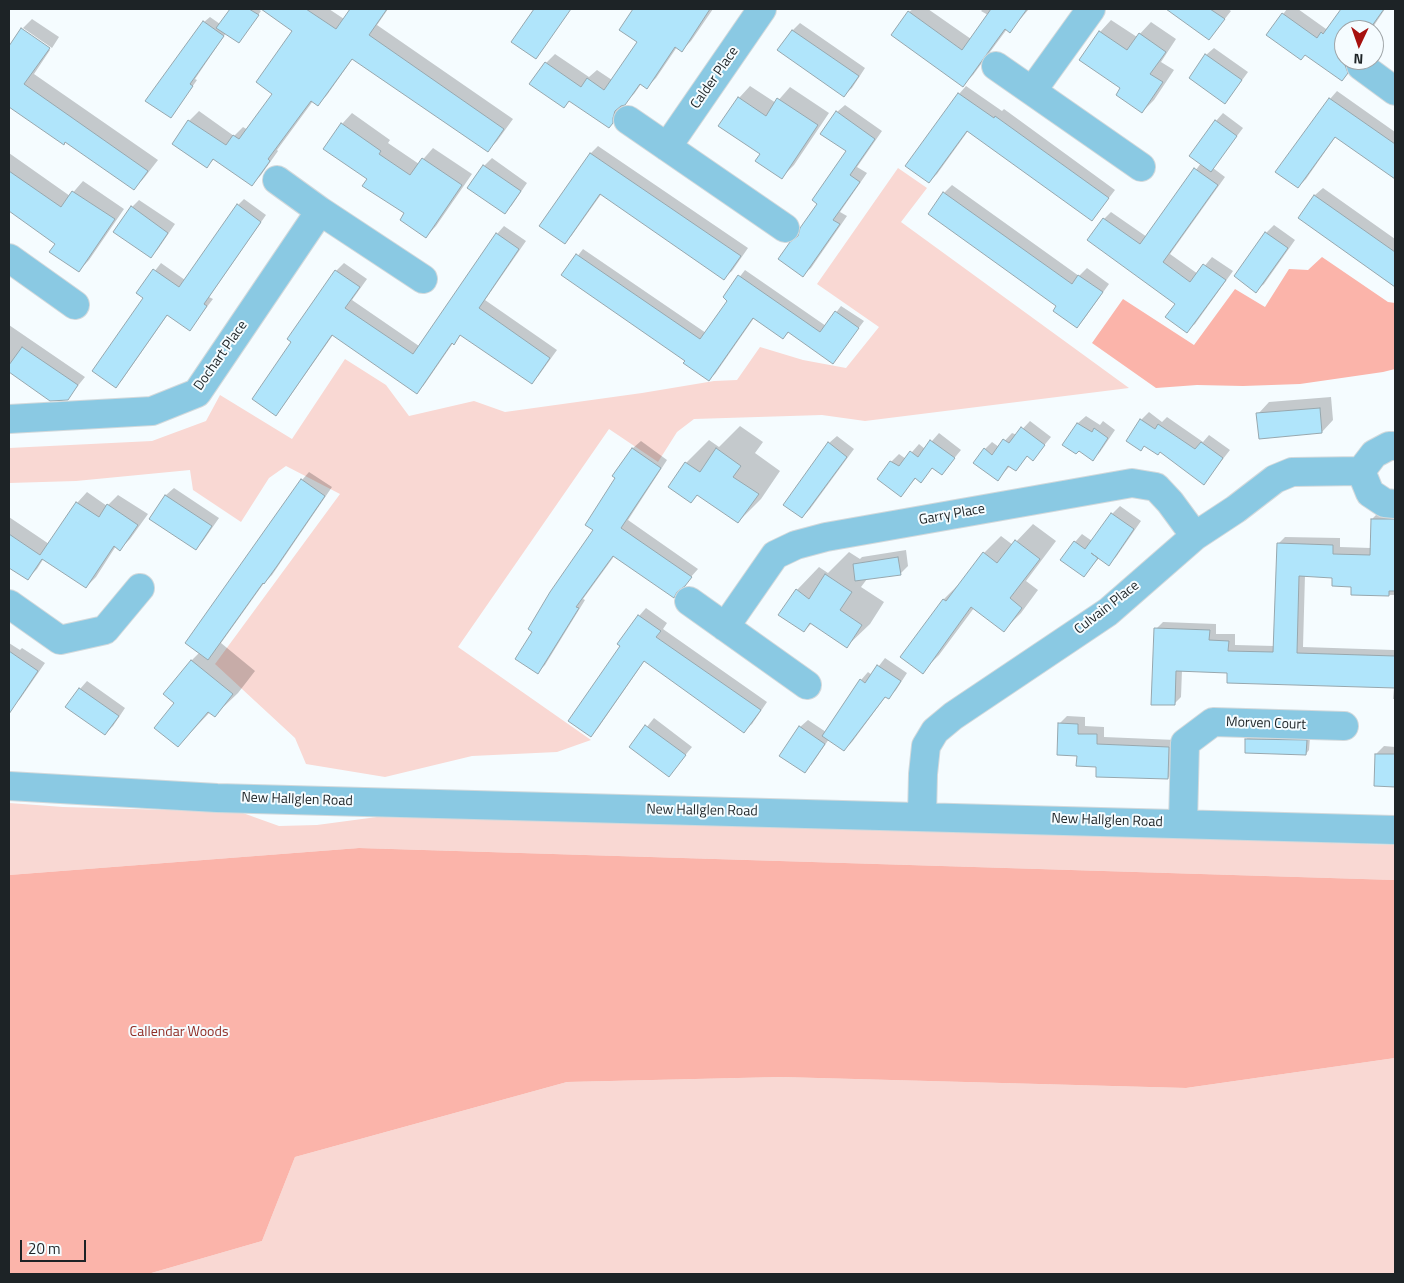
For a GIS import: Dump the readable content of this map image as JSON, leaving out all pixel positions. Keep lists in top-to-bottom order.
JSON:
{
  "streets": {
    "street": [
      "Calder Place",
      "Dochart Place",
      "Garry Place",
      "Culvain Place",
      "Morven Court",
      "New Hallglen Road"
    ]
  },
  "crossings": [
    ["Garry Place", "Culvain Place"],
    ["Culvain Place", "New Hallglen Road"],
    ["Morven Court", "New Hallglen Road"]
  ],
  "parks": ["Callendar Woods"],
  "scale_bar": "20 m",
  "north": "bottom"
}
